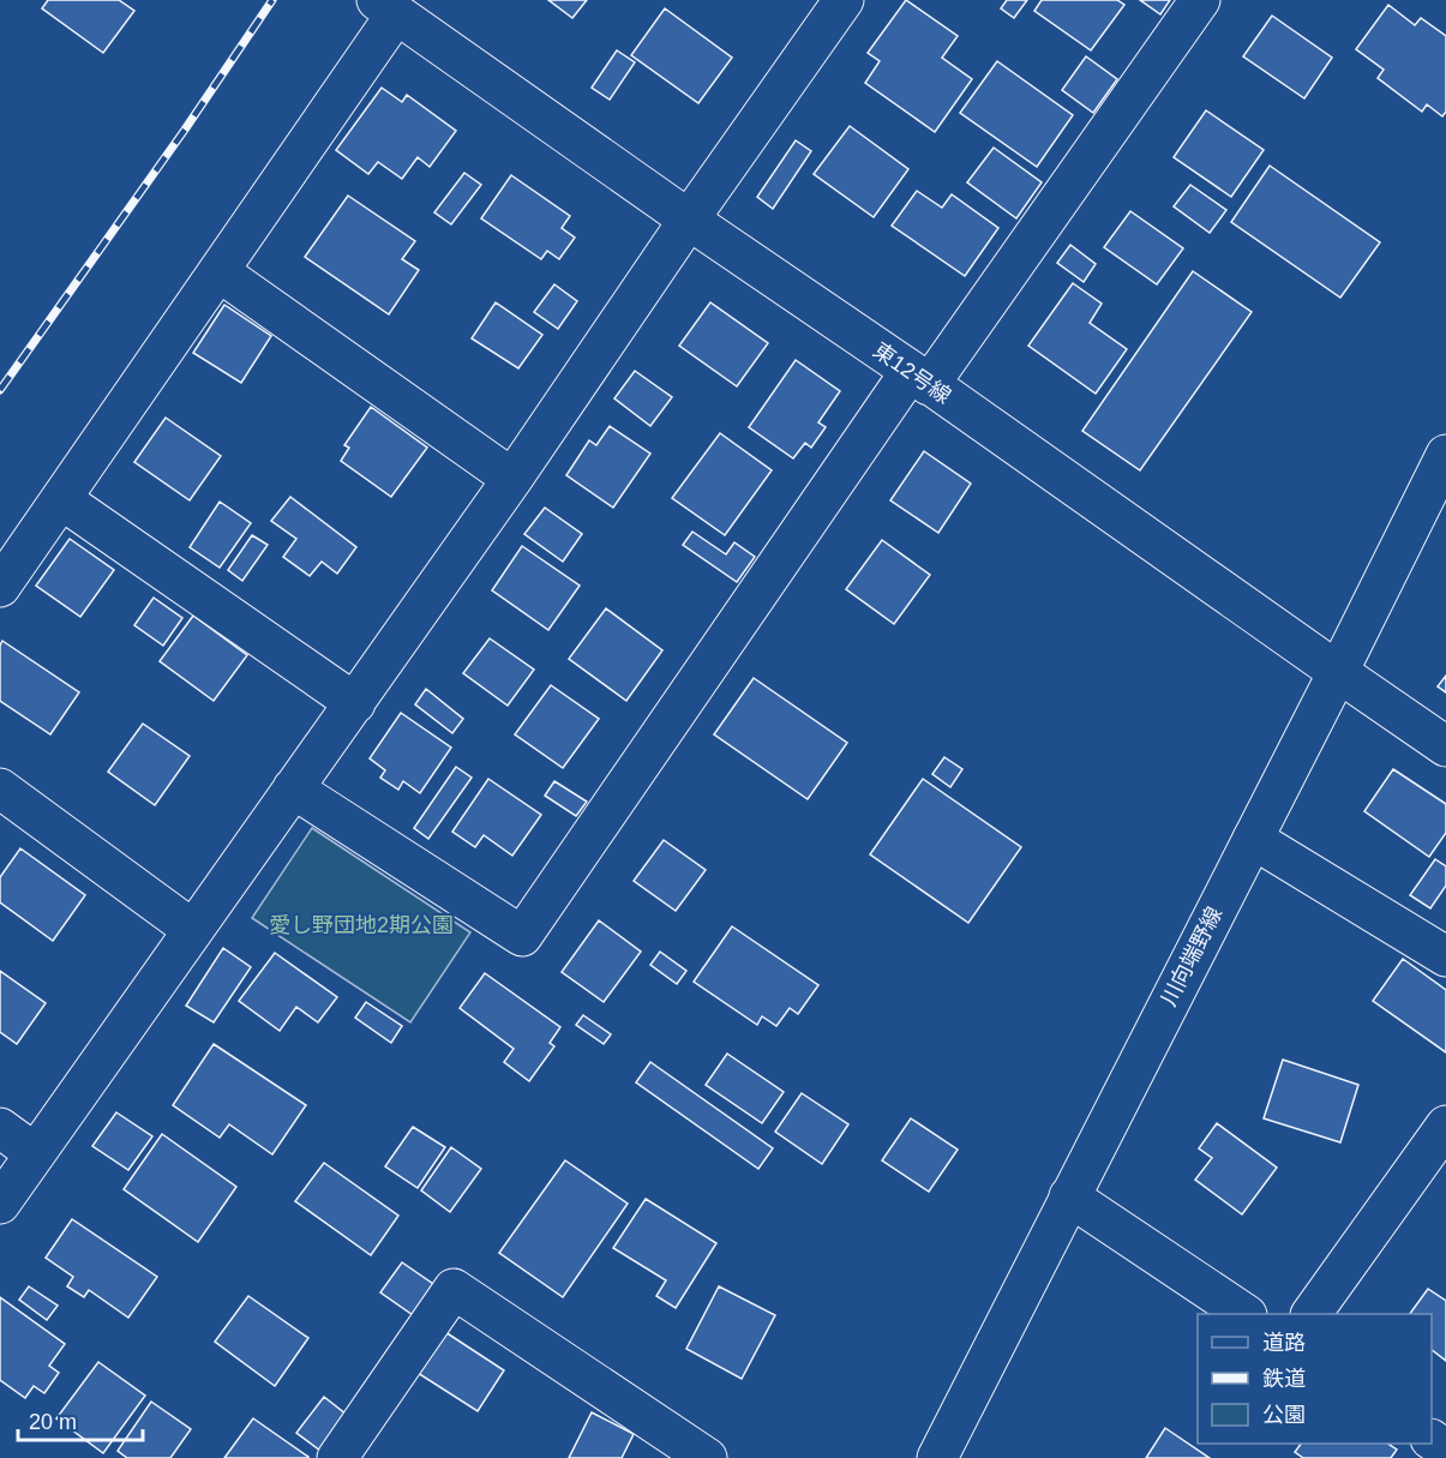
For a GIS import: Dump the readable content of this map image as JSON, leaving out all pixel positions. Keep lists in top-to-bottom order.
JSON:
{
  "streets": {
    "street": ["東12号線", "川向端野線"]
  },
  "crossings": [
    ["東12号線", "川向端野線"]
  ],
  "parks": ["愛し野団地2期公園"],
  "legend": ["道路", "鉄道", "公園"],
  "scale_bar": "20 m"
}
